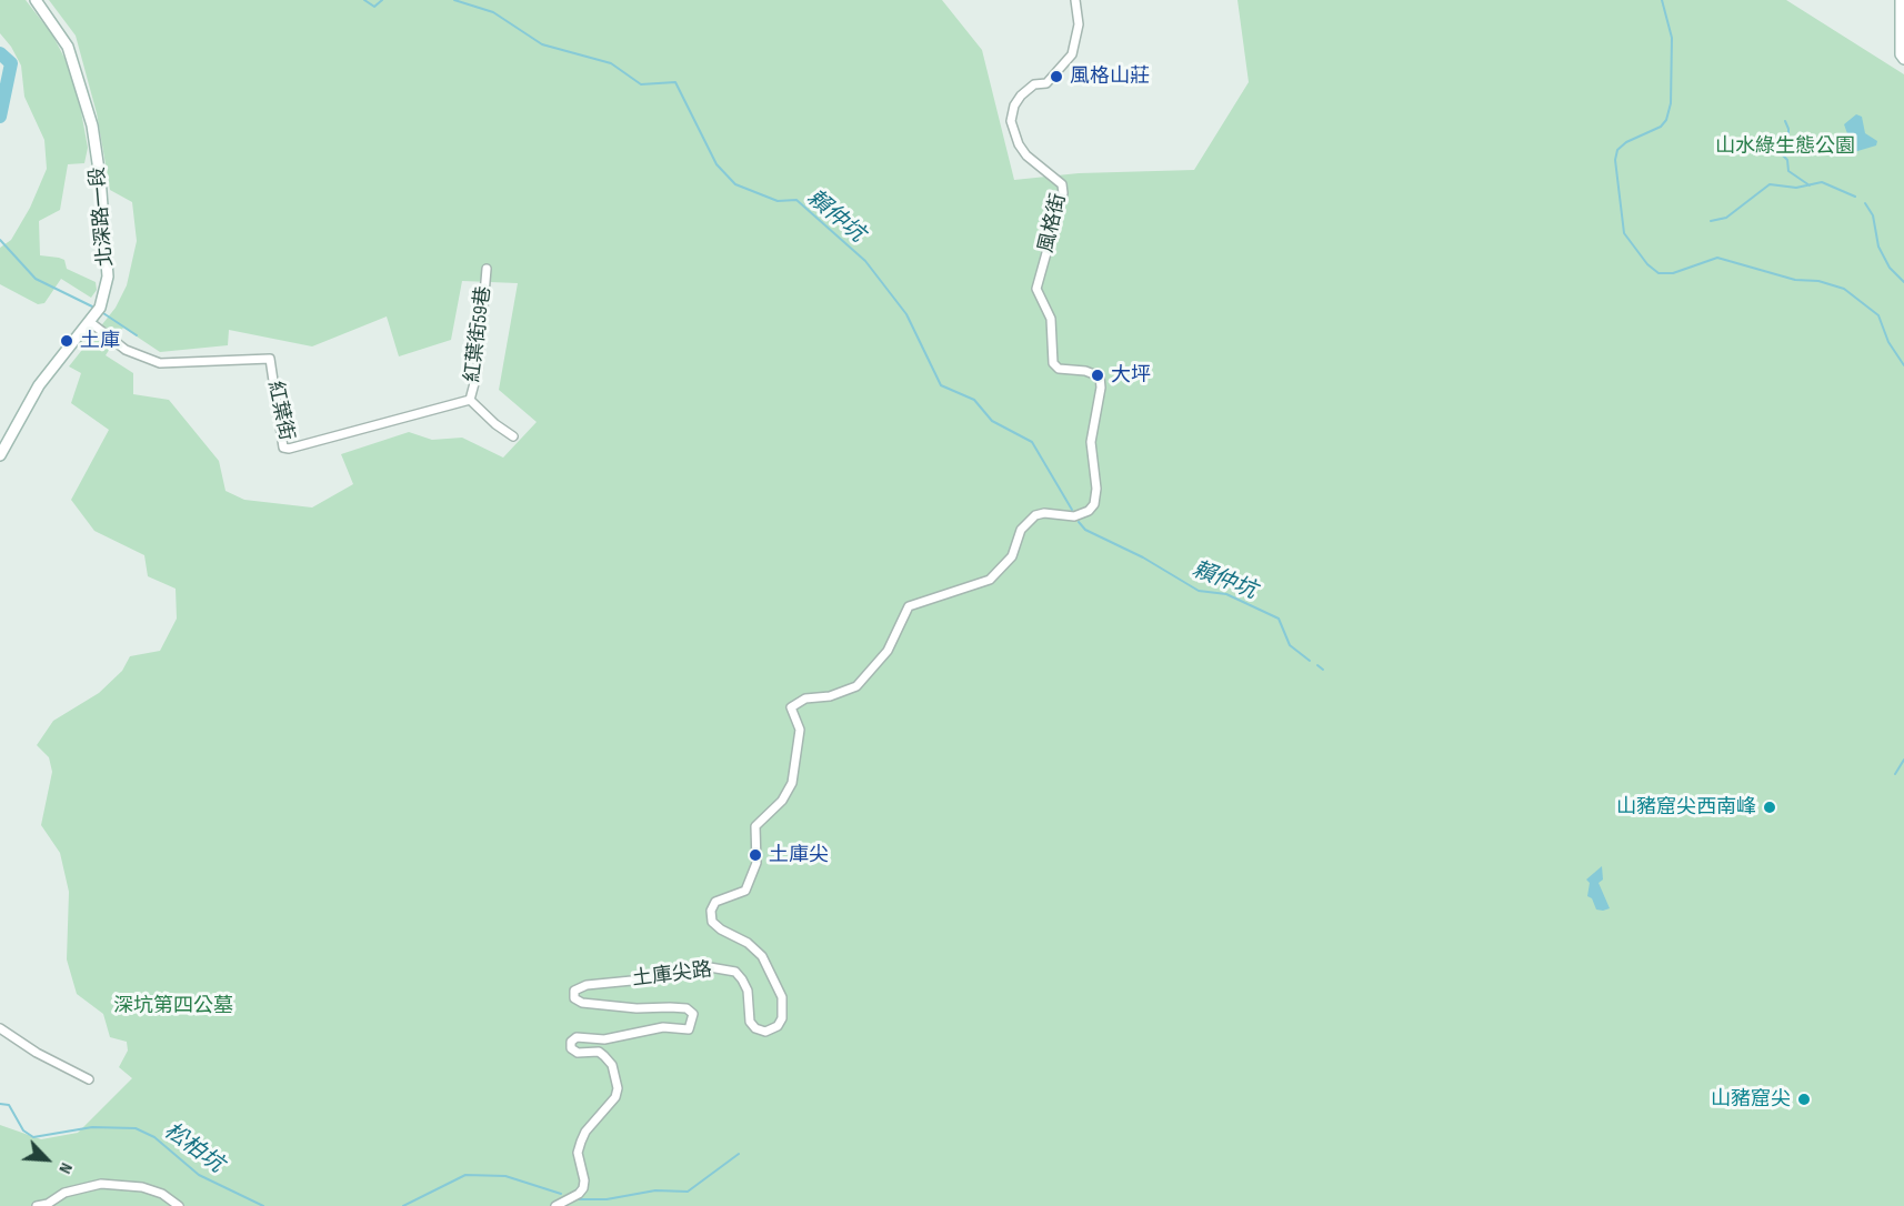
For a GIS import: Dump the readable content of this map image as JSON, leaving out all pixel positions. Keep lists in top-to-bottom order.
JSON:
{
  "streets": {
    "main road": ["北深路一段"],
    "street": [
      "風格街",
      "紅葉街59巷",
      "紅葉街",
      "土庫尖路"
    ]
  },
  "crossings": [
    ["北深路一段", "紅葉街"],
    ["風格街", "土庫尖路"],
    ["紅葉街59巷", "紅葉街"]
  ],
  "water": ["賴仲坑", "松柏坑"],
  "parks": ["山水綠生態公園", "深坑第四公墓"],
  "places": [
    "風格山莊",
    "土庫",
    "大坪",
    "山豬窟尖西南峰",
    "土庫尖",
    "山豬窟尖"
  ],
  "north": "bottom right"
}
